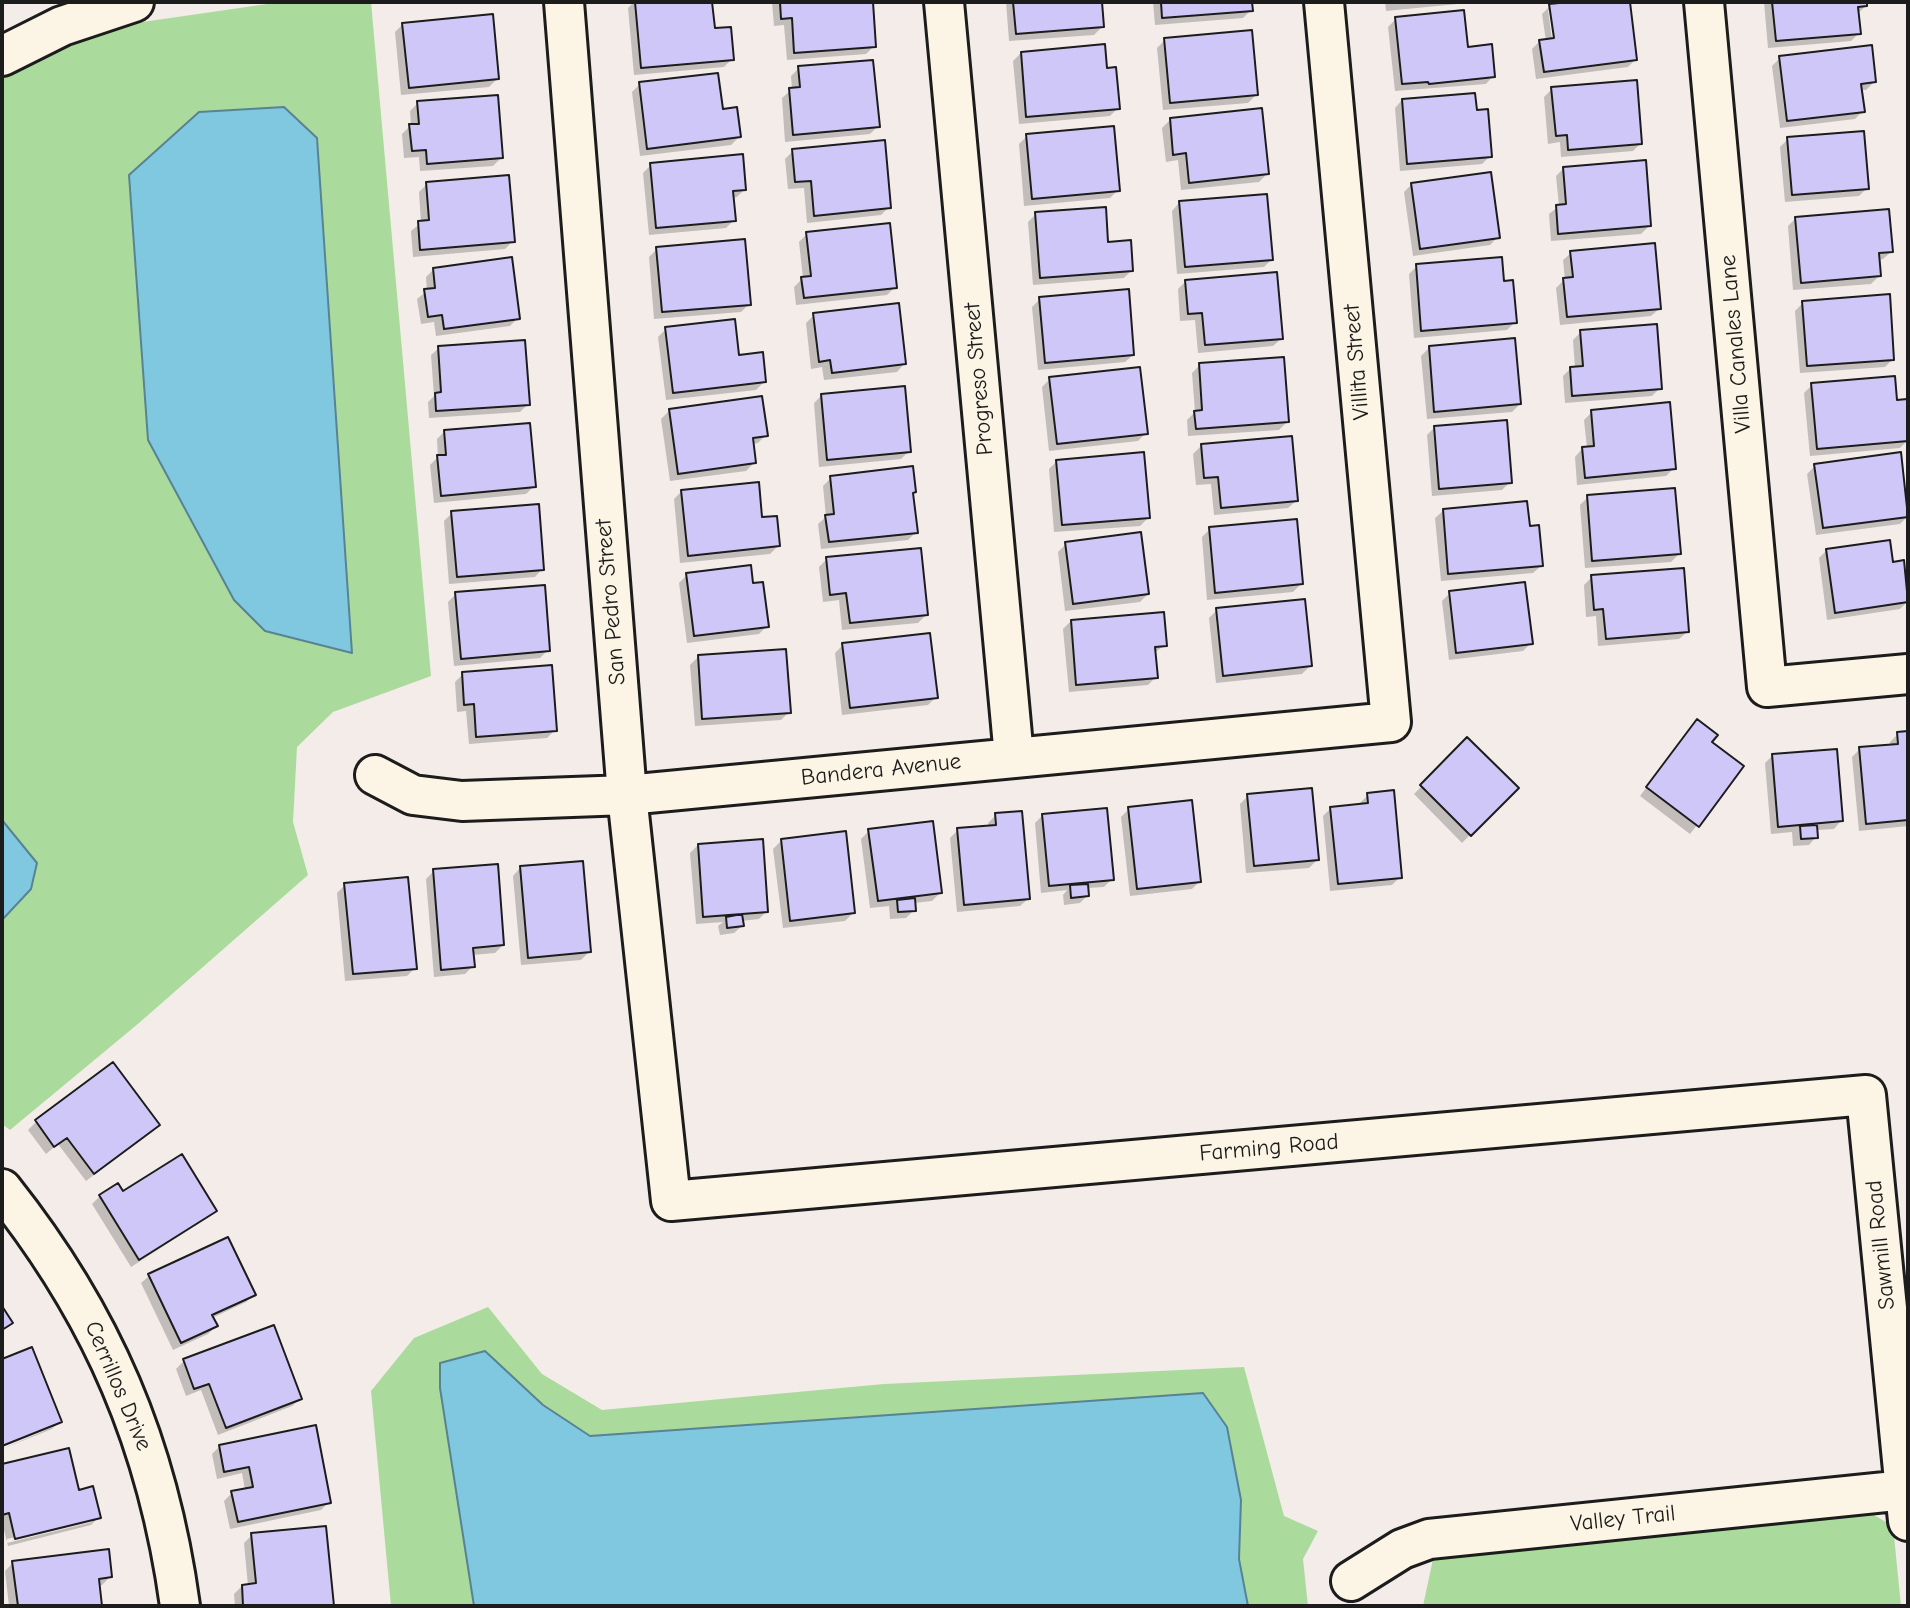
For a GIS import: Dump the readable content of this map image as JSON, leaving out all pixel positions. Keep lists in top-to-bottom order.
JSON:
{
  "streets": {
    "street": [
      "Villa Canales Lane",
      "Villita Street",
      "Progreso Street",
      "San Pedro Street",
      "Bandera Avenue",
      "Farming Road",
      "Sawmill Road",
      "Cerrillos Drive",
      "Valley Trail"
    ]
  },
  "crossings": [
    ["Villita Street", "Bandera Avenue"],
    ["Progreso Street", "Bandera Avenue"],
    ["San Pedro Street", "Bandera Avenue"],
    ["San Pedro Street", "Farming Road"],
    ["Farming Road", "Sawmill Road"],
    ["Sawmill Road", "Valley Trail"]
  ]
}
